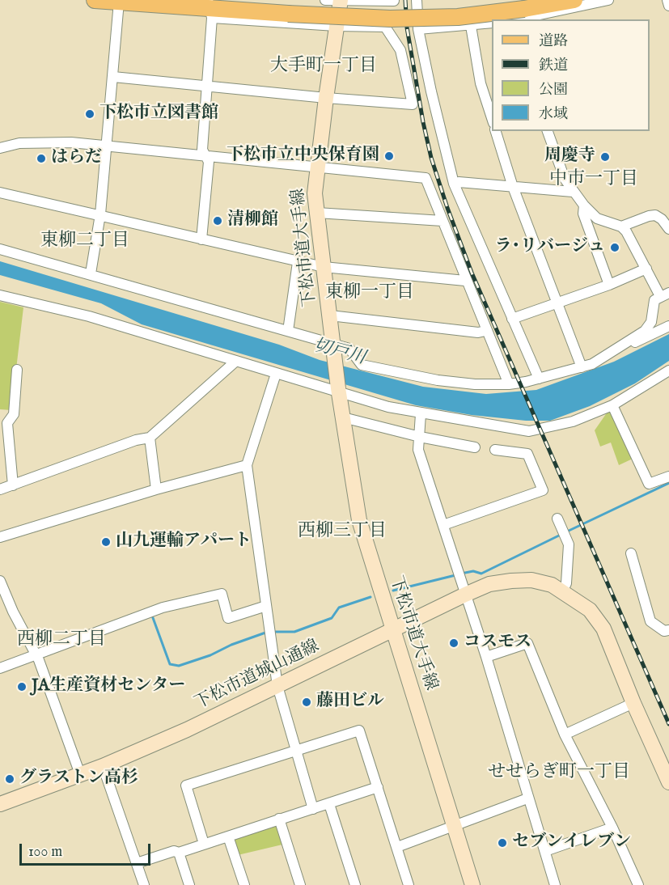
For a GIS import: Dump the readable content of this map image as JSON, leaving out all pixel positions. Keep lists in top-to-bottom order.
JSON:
{
  "streets": {
    "street": ["下松市道大手線", "下松市道城山通線"]
  },
  "crossings": [
    ["下松市道大手線", "下松市道城山通線"]
  ],
  "districts": [
    "大手町一丁目",
    "中市一丁目",
    "東柳二丁目",
    "東柳一丁目",
    "西柳三丁目",
    "西柳二丁目",
    "せせらぎ町一丁目"
  ],
  "water": ["切戸川"],
  "places": [
    "下松市立図書館",
    "下松市立中央保育園",
    "周慶寺",
    "はらだ",
    "清柳館",
    "ラ･リバージュ",
    "山九運輸アパート",
    "コスモス",
    "JA生産資材センター",
    "藤田ビル",
    "グラストン高杉",
    "セブンイレブン"
  ],
  "legend": [
    "道路",
    "鉄道",
    "公園",
    "水域"
  ],
  "scale_bar": "100 m"
}
